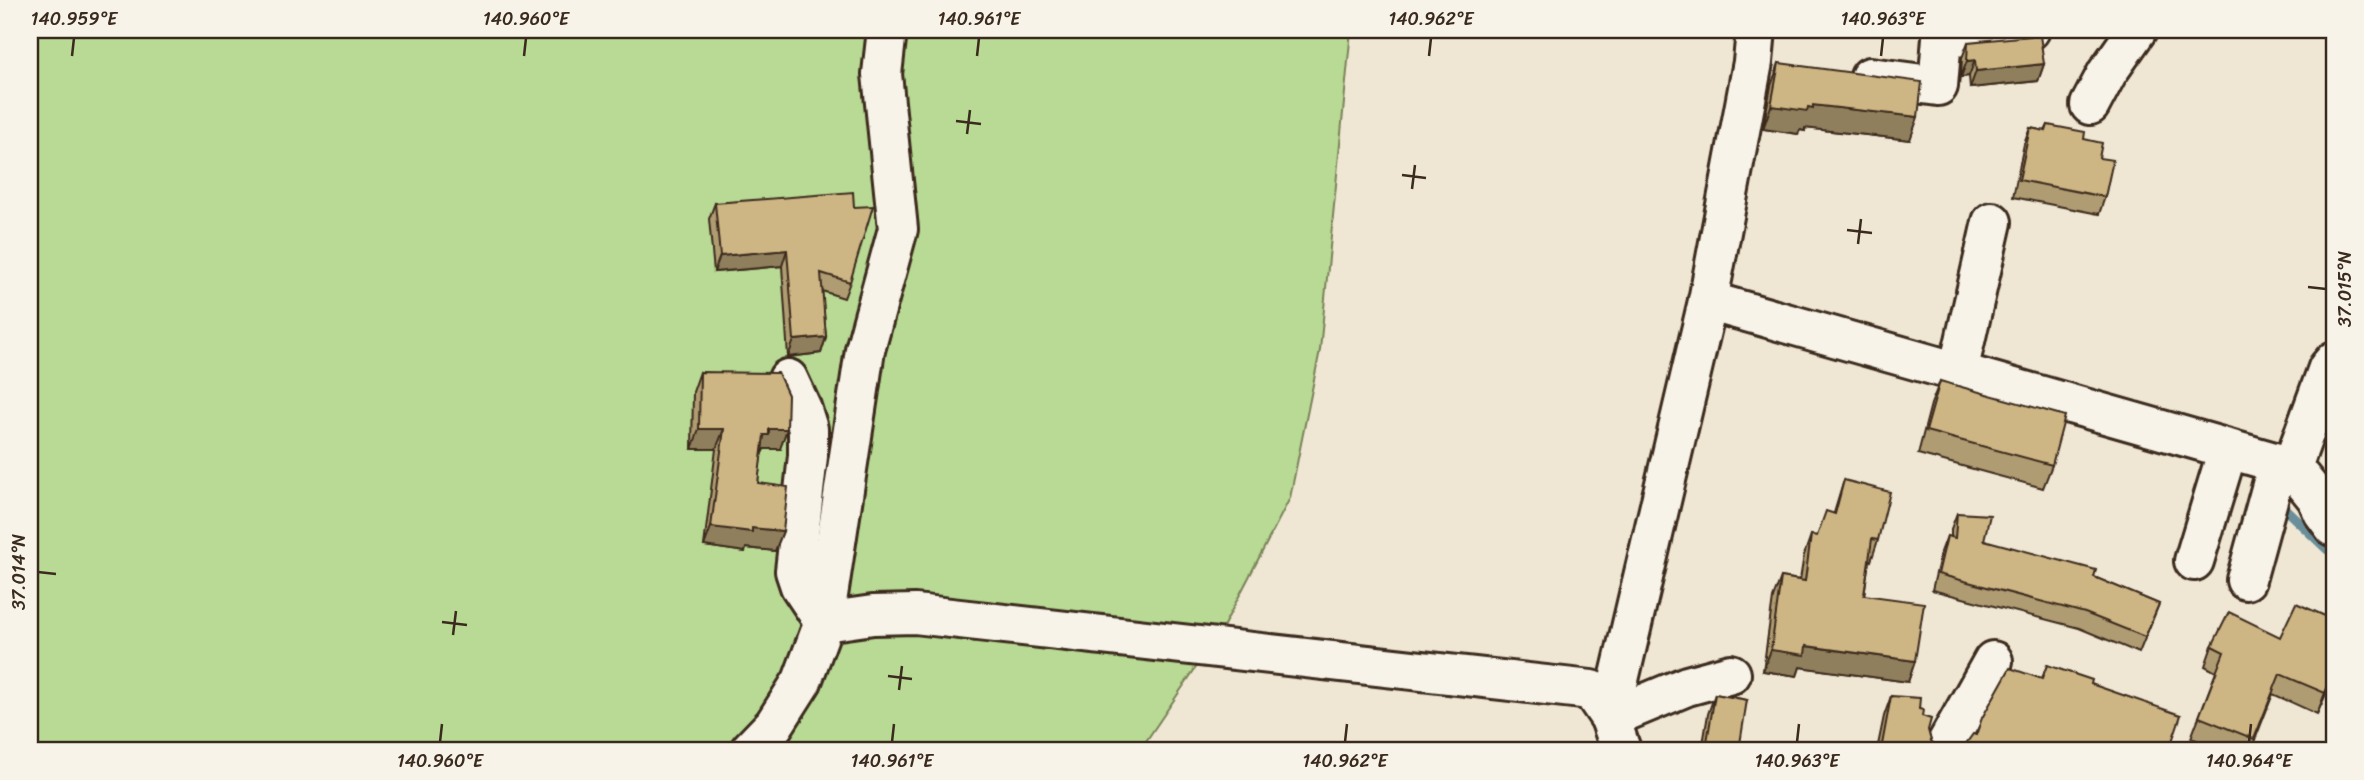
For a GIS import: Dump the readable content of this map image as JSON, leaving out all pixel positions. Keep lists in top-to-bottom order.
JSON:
{
  "coordinates": [
    "140.959°E",
    "140.960°E",
    "140.961°E",
    "140.962°E",
    "140.963°E",
    "37.015°N",
    "37.014°N",
    "140.964°E"
  ]
}
